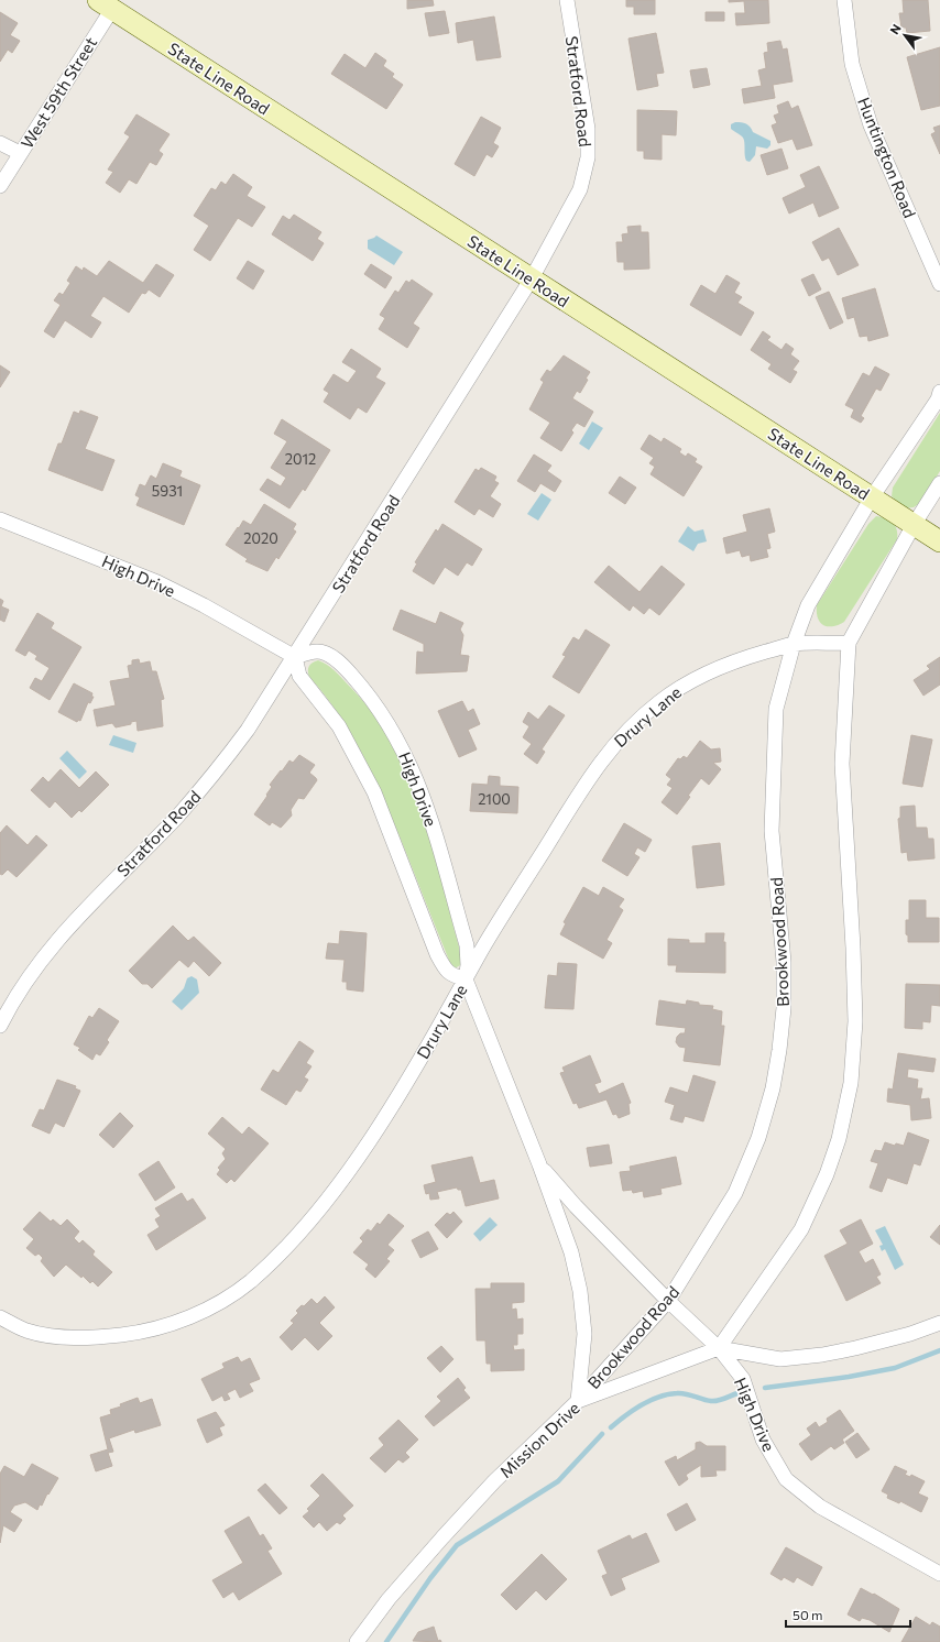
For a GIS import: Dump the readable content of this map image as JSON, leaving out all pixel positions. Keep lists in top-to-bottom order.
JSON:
{
  "streets": {
    "main road": ["State Line Road"],
    "street": [
      "Stratford Road",
      "West 59th Street",
      "Huntington Road",
      "High Drive",
      "Drury Lane",
      "Brookwood Road",
      "Mission Drive"
    ]
  },
  "crossings": [
    ["State Line Road", "Stratford Road"],
    ["State Line Road", "West 59th Street"],
    ["State Line Road", "Brookwood Road"],
    ["Stratford Road", "High Drive"],
    ["High Drive", "Drury Lane"],
    ["High Drive", "Brookwood Road"],
    ["High Drive", "Mission Drive"],
    ["Drury Lane", "Brookwood Road"],
    ["Brookwood Road", "Mission Drive"]
  ],
  "house_numbers": [
    "2012",
    "5931",
    "2020",
    "2100"
  ],
  "scale_bar": "50 m",
  "north": "top left"
}
